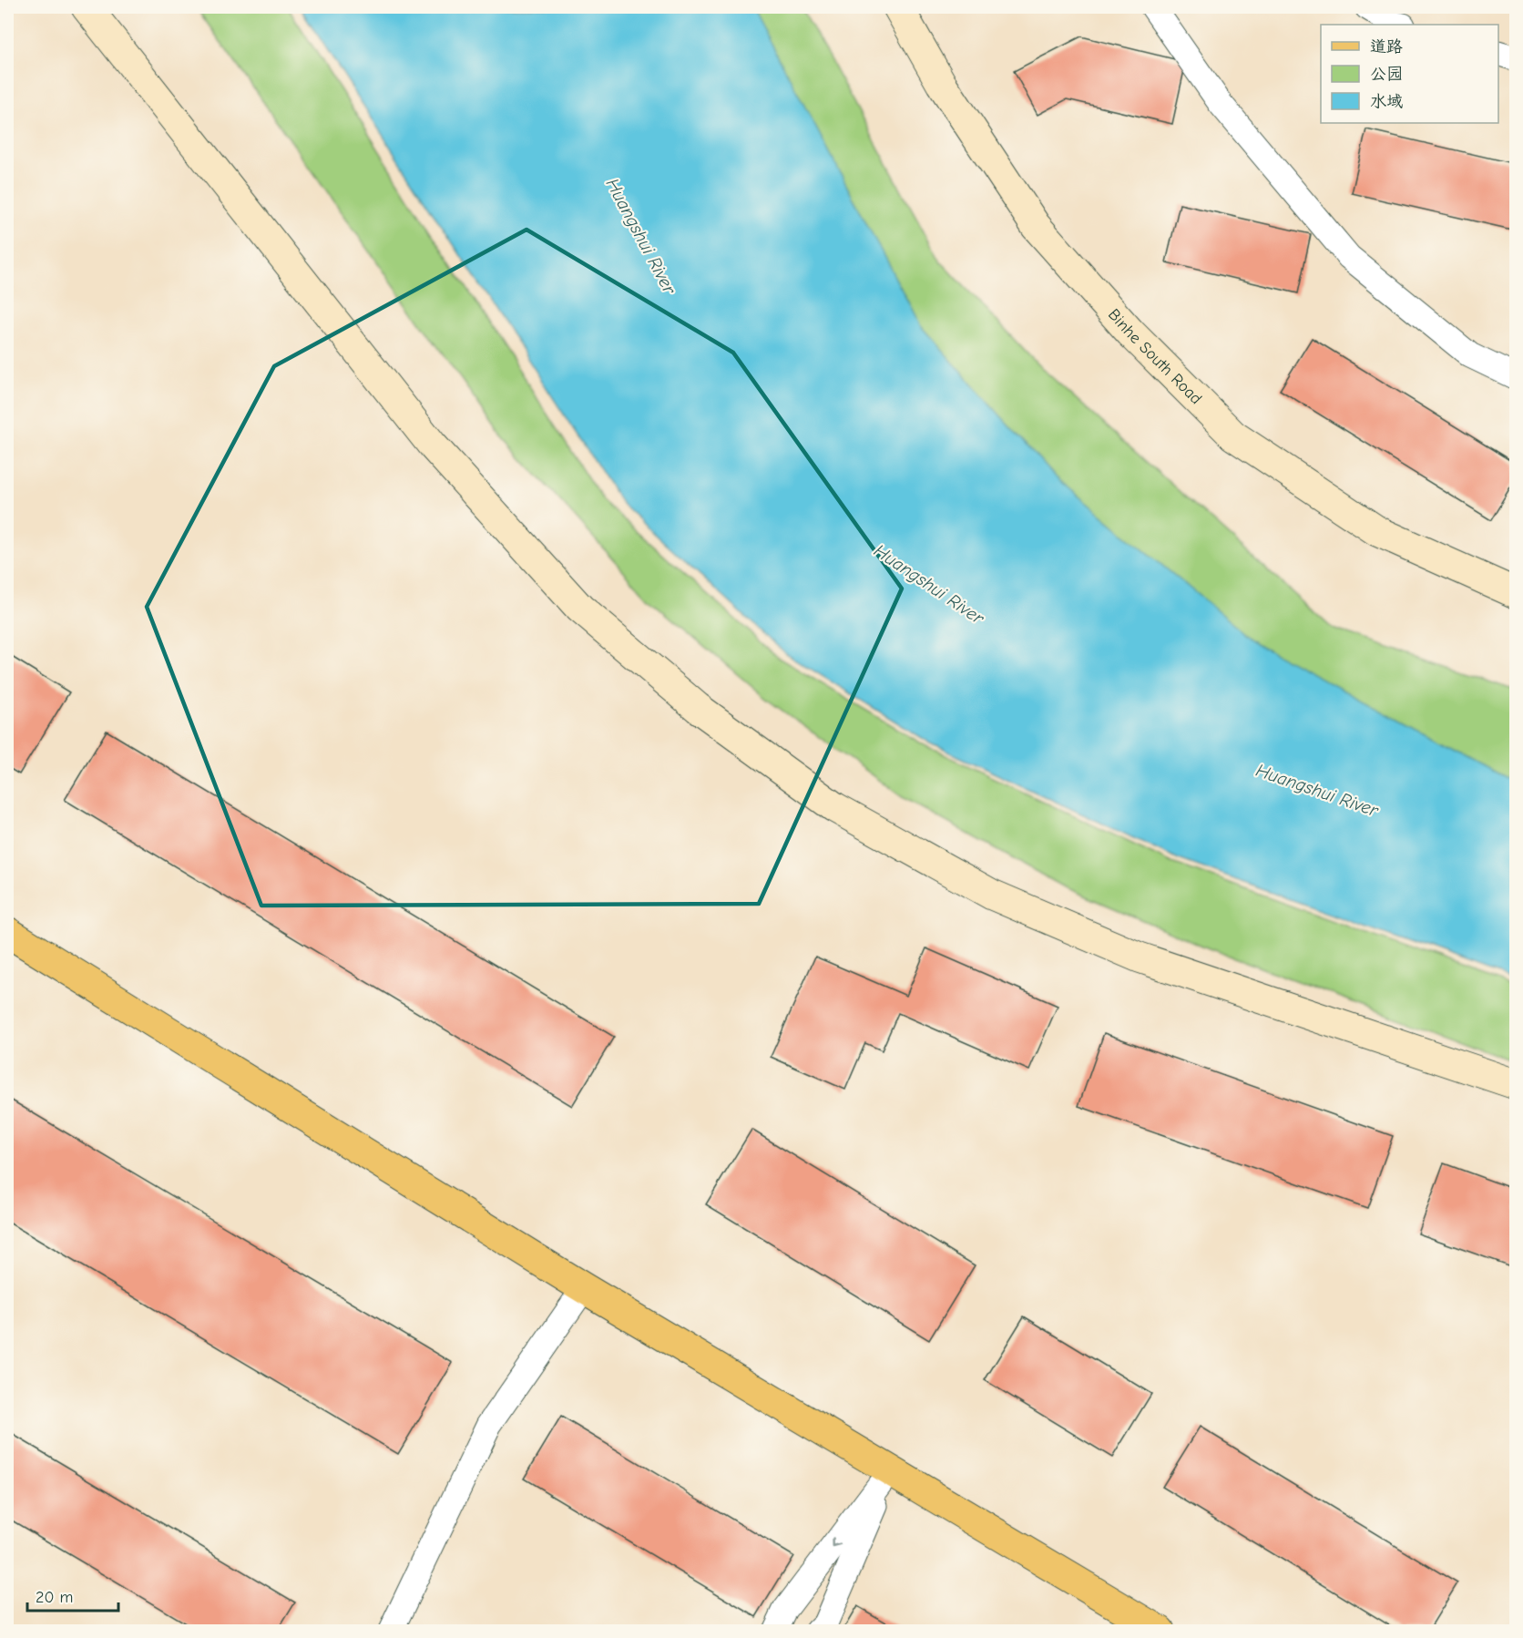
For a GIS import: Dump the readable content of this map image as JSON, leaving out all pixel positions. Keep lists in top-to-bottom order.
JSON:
{
  "streets": {
    "street": ["Binhe South Road"]
  },
  "water": ["Huangshui River"],
  "legend": ["道路", "公园", "水域"],
  "scale_bar": "20 m"
}
